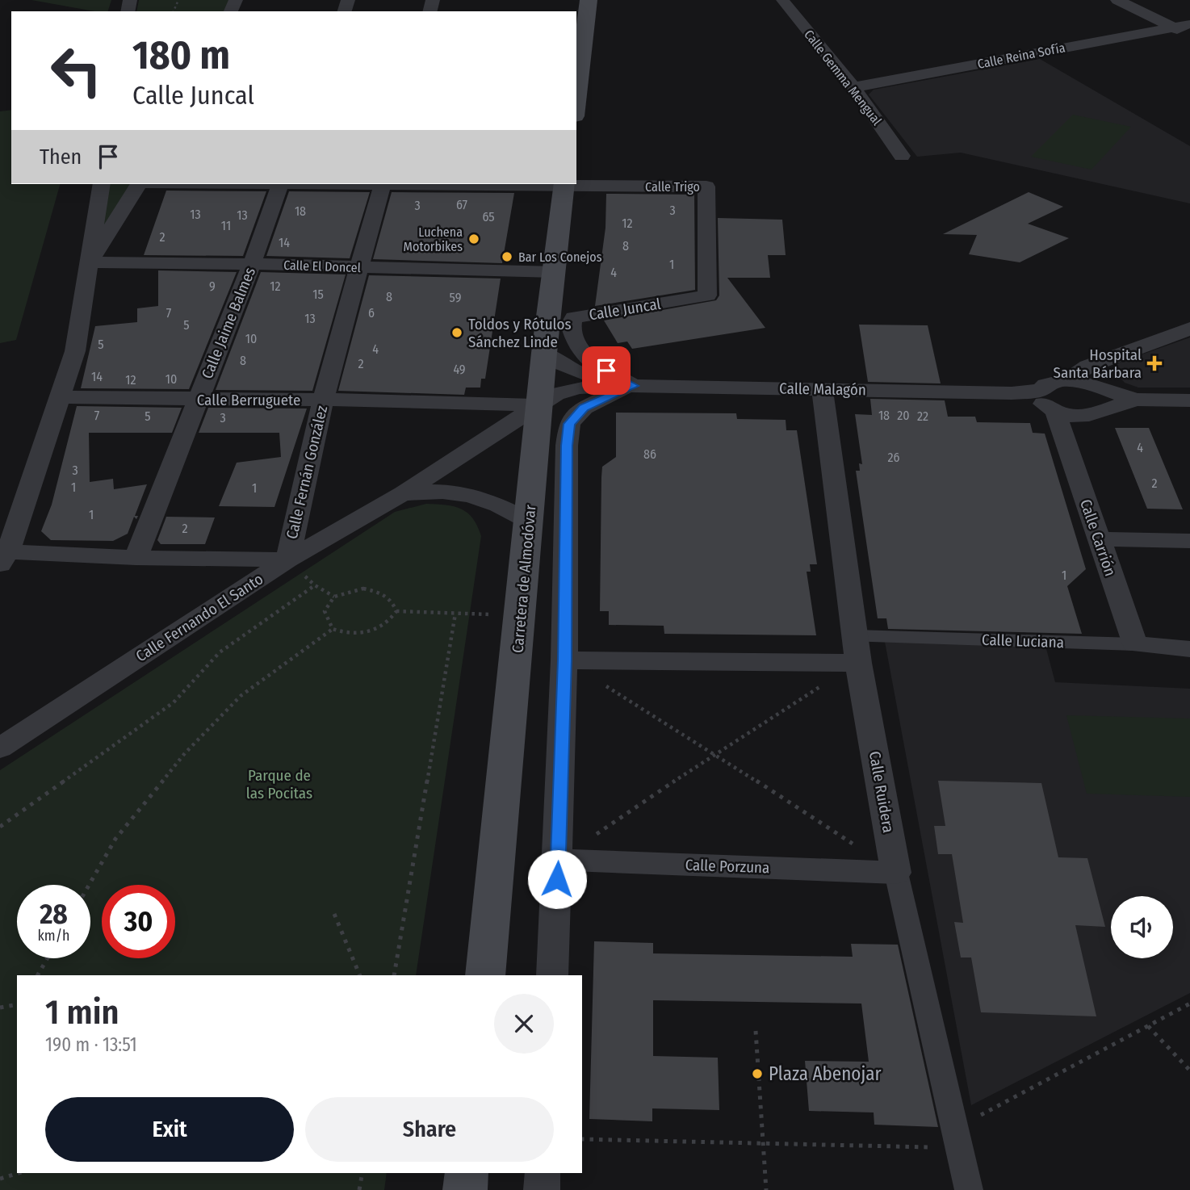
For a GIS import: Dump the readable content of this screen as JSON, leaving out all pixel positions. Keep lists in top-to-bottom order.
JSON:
{
  "streets": {
    "main road": ["Carretera de Almodóvar"],
    "street": [
      "Calle Reina Sofía",
      "Calle Gemma Mengual",
      "Calle Trigo",
      "Calle El Doncel",
      "Calle Juncal",
      "Calle Jaime Balmes",
      "Calle Malagón",
      "Calle Berruguete",
      "Calle Fernán González",
      "Calle Carrión",
      "Calle Fernando El Santo",
      "Calle Luciana",
      "Calle Ruidera",
      "Calle Porzuna"
    ]
  },
  "crossings": [
    ["Calle Reina Sofía", "Calle Gemma Mengual"],
    ["Calle Trigo", "Calle Juncal"],
    ["Calle Trigo", "Carretera de Almodóvar"],
    ["Calle El Doncel", "Calle Jaime Balmes"],
    ["Calle El Doncel", "Calle Fernán González"],
    ["Calle El Doncel", "Carretera de Almodóvar"],
    ["Calle Juncal", "Calle Malagón"],
    ["Calle Jaime Balmes", "Calle Berruguete"],
    ["Calle Jaime Balmes", "Calle Fernán González"],
    ["Calle Malagón", "Calle Berruguete"],
    ["Calle Malagón", "Calle Carrión"],
    ["Calle Malagón", "Carretera de Almodóvar"],
    ["Calle Malagón", "Calle Fernando El Santo"],
    ["Calle Malagón", "Calle Ruidera"],
    ["Calle Berruguete", "Calle Fernán González"],
    ["Calle Berruguete", "Carretera de Almodóvar"],
    ["Calle Berruguete", "Calle Fernando El Santo"],
    ["Calle Fernán González", "Calle Fernando El Santo"],
    ["Calle Carrión", "Calle Luciana"],
    ["Carretera de Almodóvar", "Calle Fernando El Santo"],
    ["Calle Luciana", "Calle Ruidera"],
    ["Calle Ruidera", "Calle Porzuna"]
  ],
  "parks": ["Parque de las Pocitas"],
  "places": {
    "other": [
      "Luchena Motorbikes",
      "Bar Los Conejos",
      "Toldos y Rótulos Sánchez Linde",
      "Plaza Abenojar"
    ],
    "health": ["Hospital Santa Bárbara"]
  },
  "house_numbers": [
    "67",
    "3",
    "3",
    "18",
    "13",
    "13",
    "65",
    "12",
    "11",
    "2",
    "14",
    "8",
    "1",
    "4",
    "9",
    "12",
    "15",
    "8",
    "59",
    "7",
    "6",
    "13",
    "5",
    "10",
    "5",
    "4",
    "8",
    "2",
    "49",
    "14",
    "10",
    "12",
    "7",
    "18",
    "20",
    "5",
    "22",
    "3",
    "4",
    "86",
    "26",
    "3",
    "2",
    "1",
    "1",
    "1",
    "2",
    "1"
  ],
  "page": {
    "turn": ["180 m", "Calle Juncal"],
    "then": "Then",
    "speed": "28 km/h",
    "limit": "30",
    "heading": ["1 min", "190 m · 13:51"],
    "buttons": ["Exit", "Share"]
  }
}
